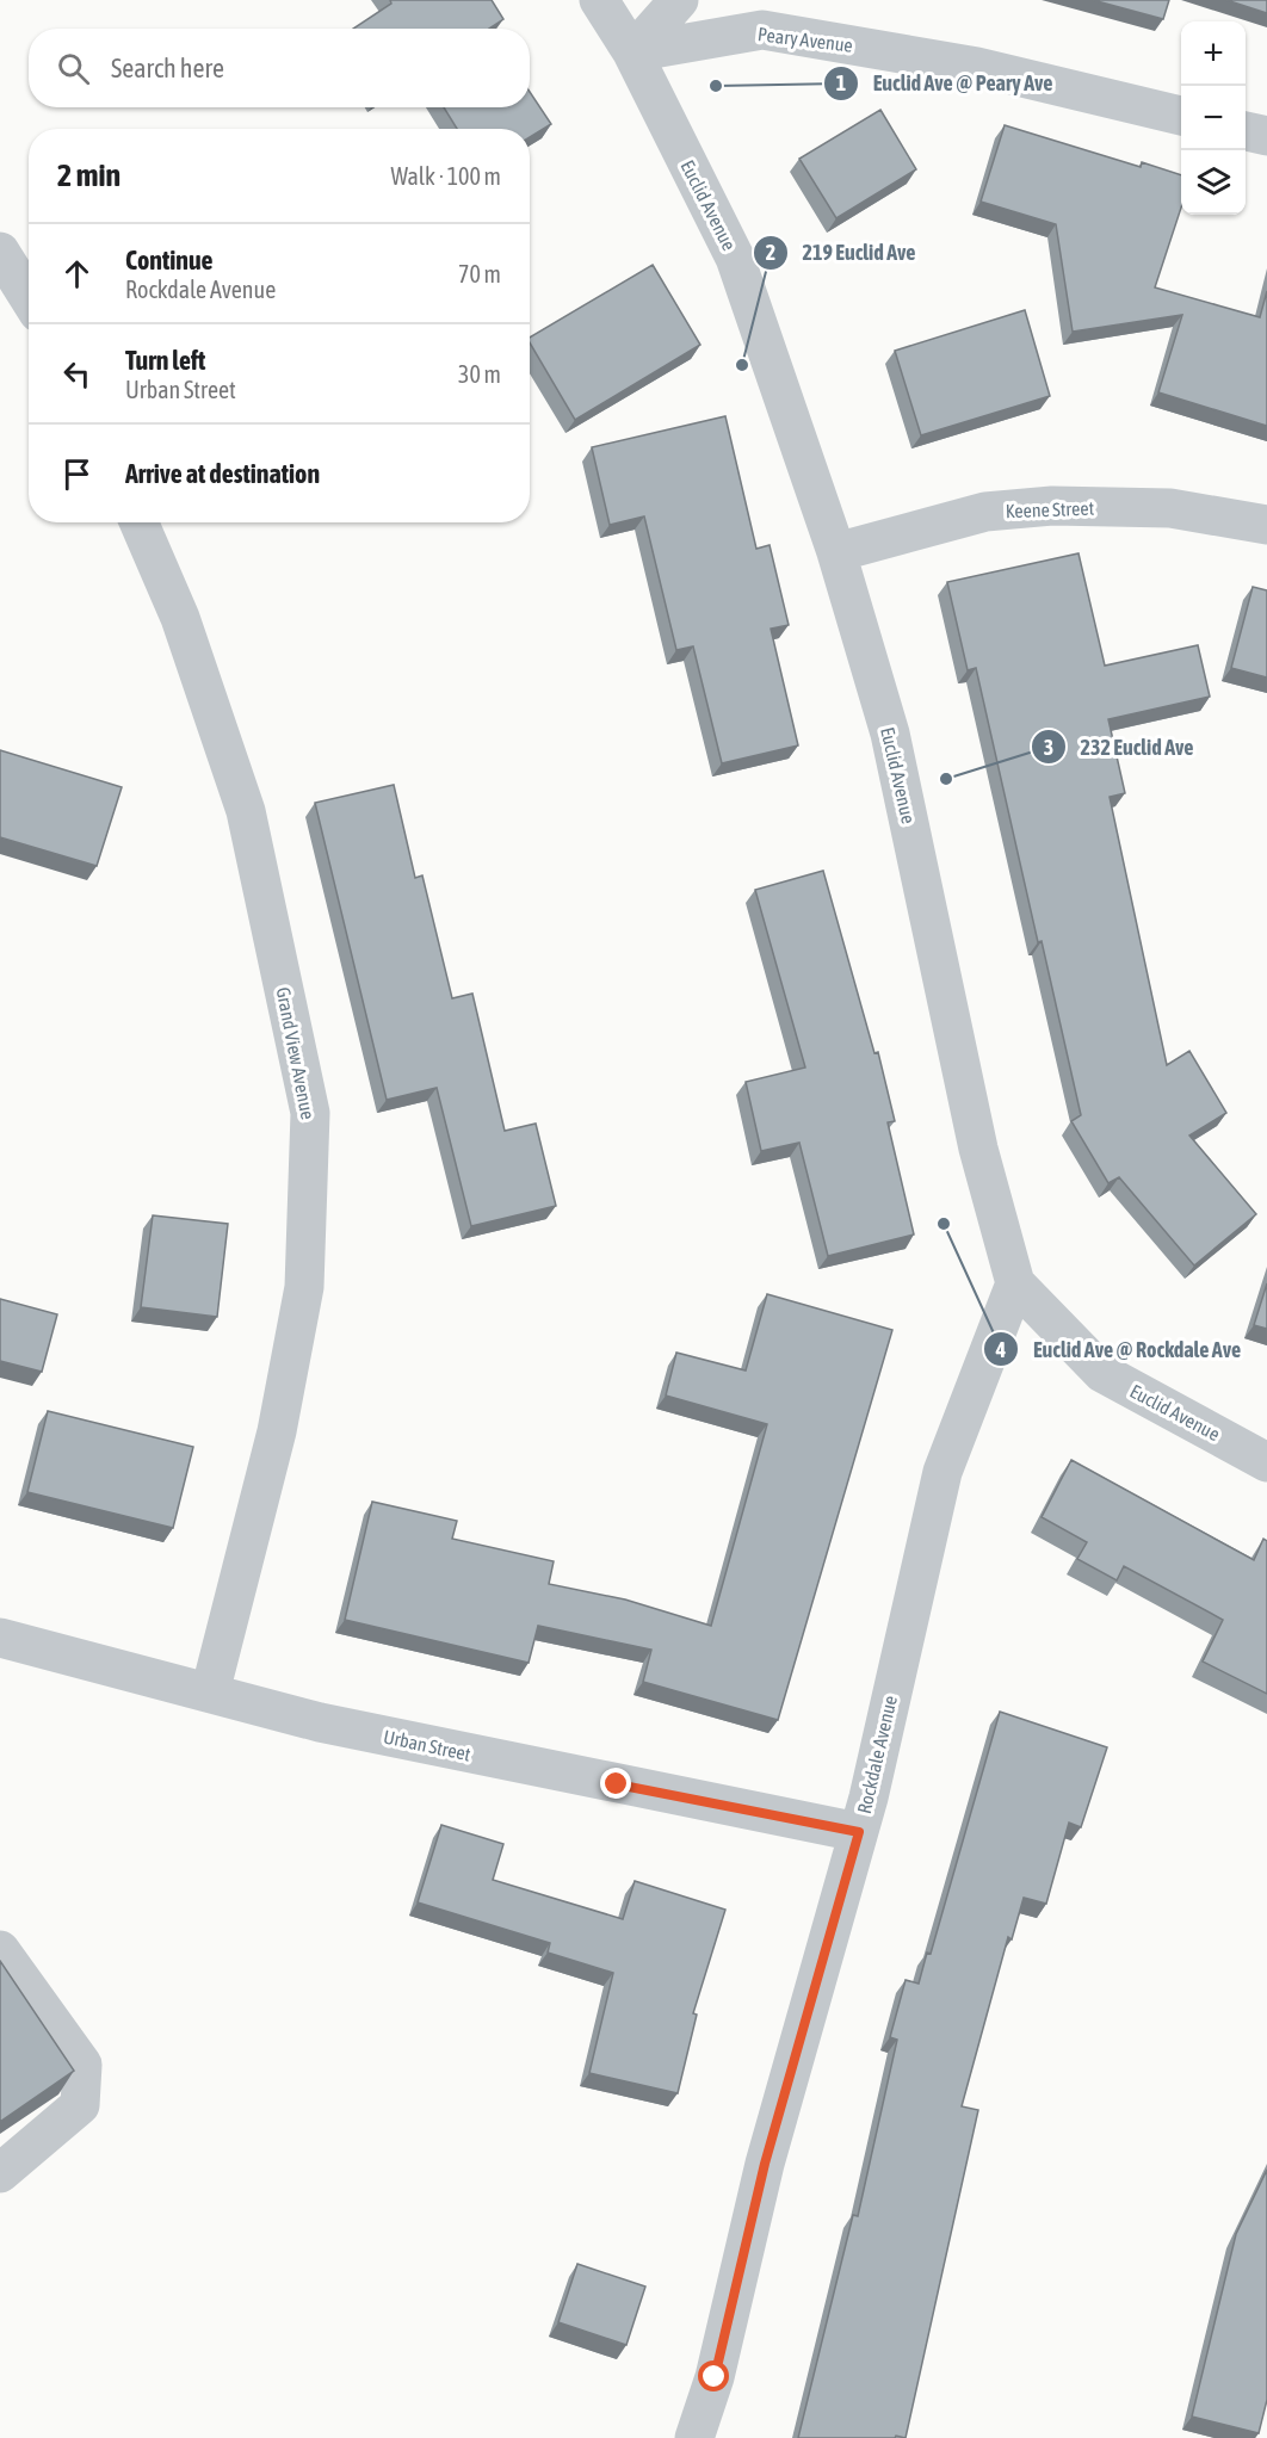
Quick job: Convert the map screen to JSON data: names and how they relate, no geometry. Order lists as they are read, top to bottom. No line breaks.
{"streets":{"street":["Peary Avenue","Euclid Avenue","Keene Street","Grand View Avenue","Urban Street","Rockdale Avenue"]},"crossings":[["Peary Avenue","Euclid Avenue"],["Euclid Avenue","Keene Street"],["Euclid Avenue","Rockdale Avenue"],["Grand View Avenue","Urban Street"],["Urban Street","Rockdale Avenue"]],"places":["Euclid Ave @ Peary Ave","219 Euclid Ave","232 Euclid Ave","Euclid Ave @ Rockdale Ave"],"page":{"map_buttons":["+","−"],"search":"Search here","heading":["2 min","Walk · 100 m"],"list":[["Continue","Rockdale Avenue","70 m"],["Turn left","Urban Street","30 m"],"Arrive at destination"]}}
